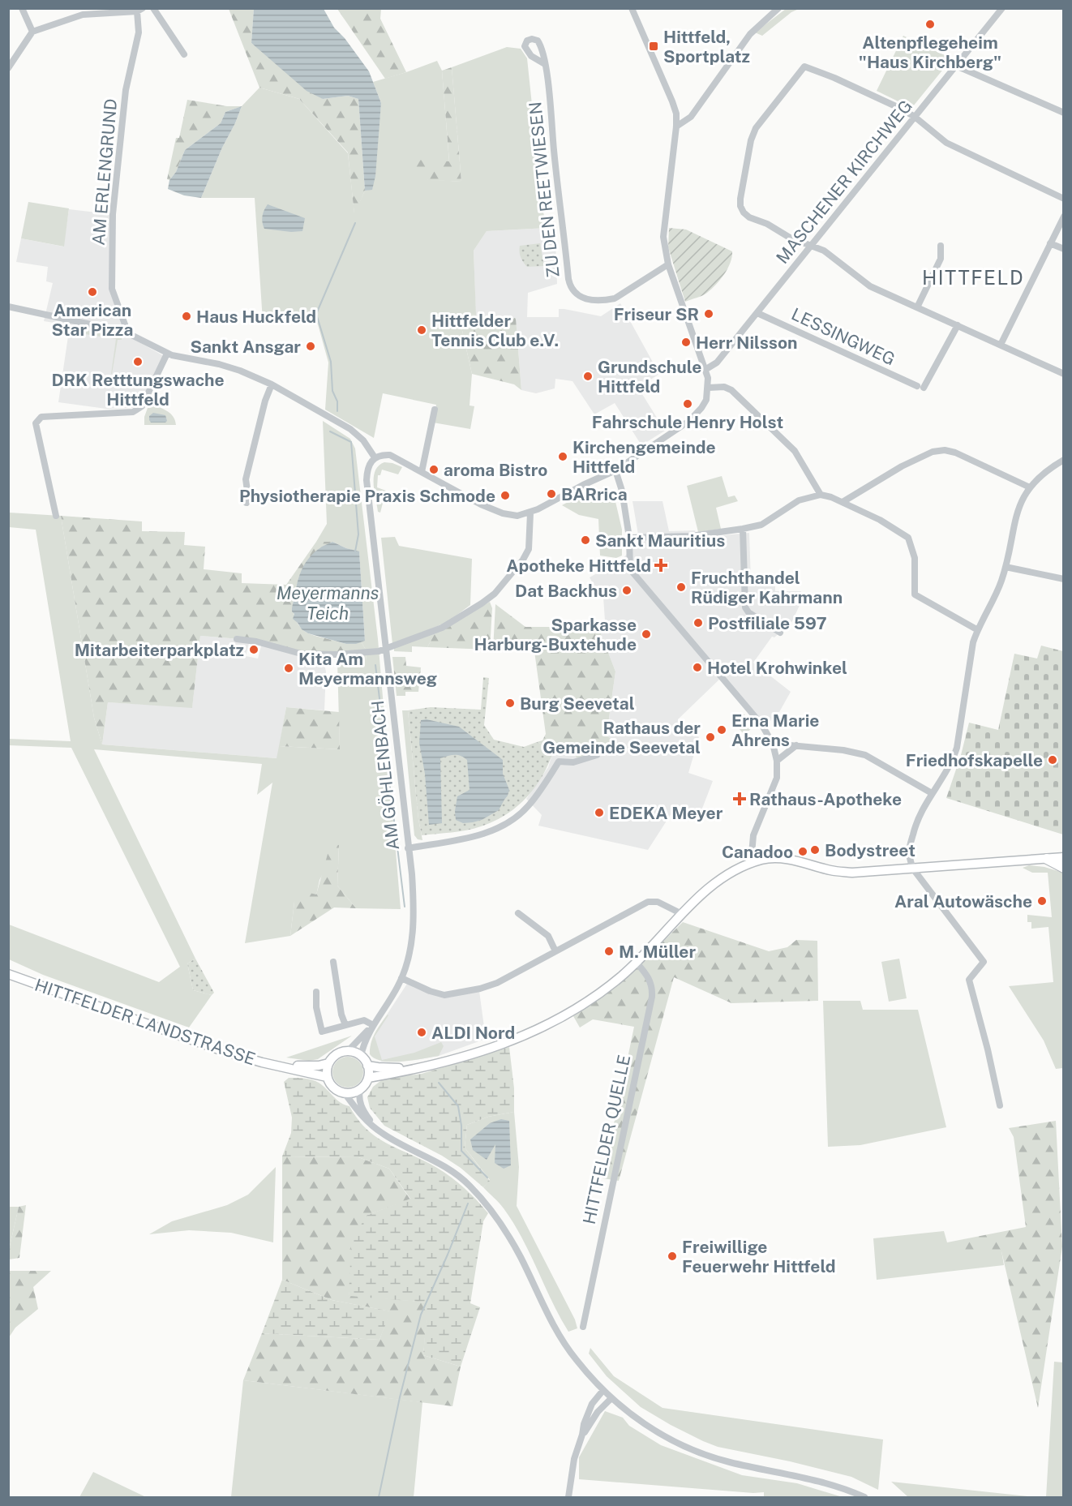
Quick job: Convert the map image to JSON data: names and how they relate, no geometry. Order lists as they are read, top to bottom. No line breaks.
{"streets":{"main road":["HITTFELDER LANDSTRASSE"],"street":["AM ERLENGRUND","MASCHENER KIRCHWEG","ZU DEN REETWIESEN","LESSINGWEG","AM GÖHLENBACH","HITTFELDER QUELLE"]},"crossings":[["MASCHENER KIRCHWEG","LESSINGWEG"],["AM GÖHLENBACH","HITTFELDER LANDSTRASSE"]],"districts":["HITTFELD"],"water":["Meyermanns Teich"],"places":{"other":["Altenpflegeheim \"Haus Kirchberg\"","American Star Pizza","Friseur SR","Haus Huckfeld","Hittfelder Tennis Club e.V.","Herr Nilsson","Sankt Ansgar","DRK Retttungswache Hittfeld","Grundschule Hittfeld","Fahrschule Henry Holst","Kirchengemeinde Hittfeld","aroma Bistro","BARrica","Physiotherapie Praxis Schmode","Sankt Mauritius","Fruchthandel Rüdiger Kahrmann","Dat Backhus","Postfiliale 597","Sparkasse Harburg-Buxtehude","Mitarbeiterparkplatz","Hotel Krohwinkel","Kita Am Meyermannsweg","Burg Seevetal","Erna Marie Ahrens","Rathaus der Gemeinde Seevetal","Friedhofskapelle","EDEKA Meyer","Bodystreet","Canadoo","Aral Autowäsche","M. Müller","ALDI Nord","Freiwillige Feuerwehr Hittfeld"],"transit":["Hittfeld, Sportplatz"],"health":["Apotheke Hittfeld","Rathaus-Apotheke"]}}
